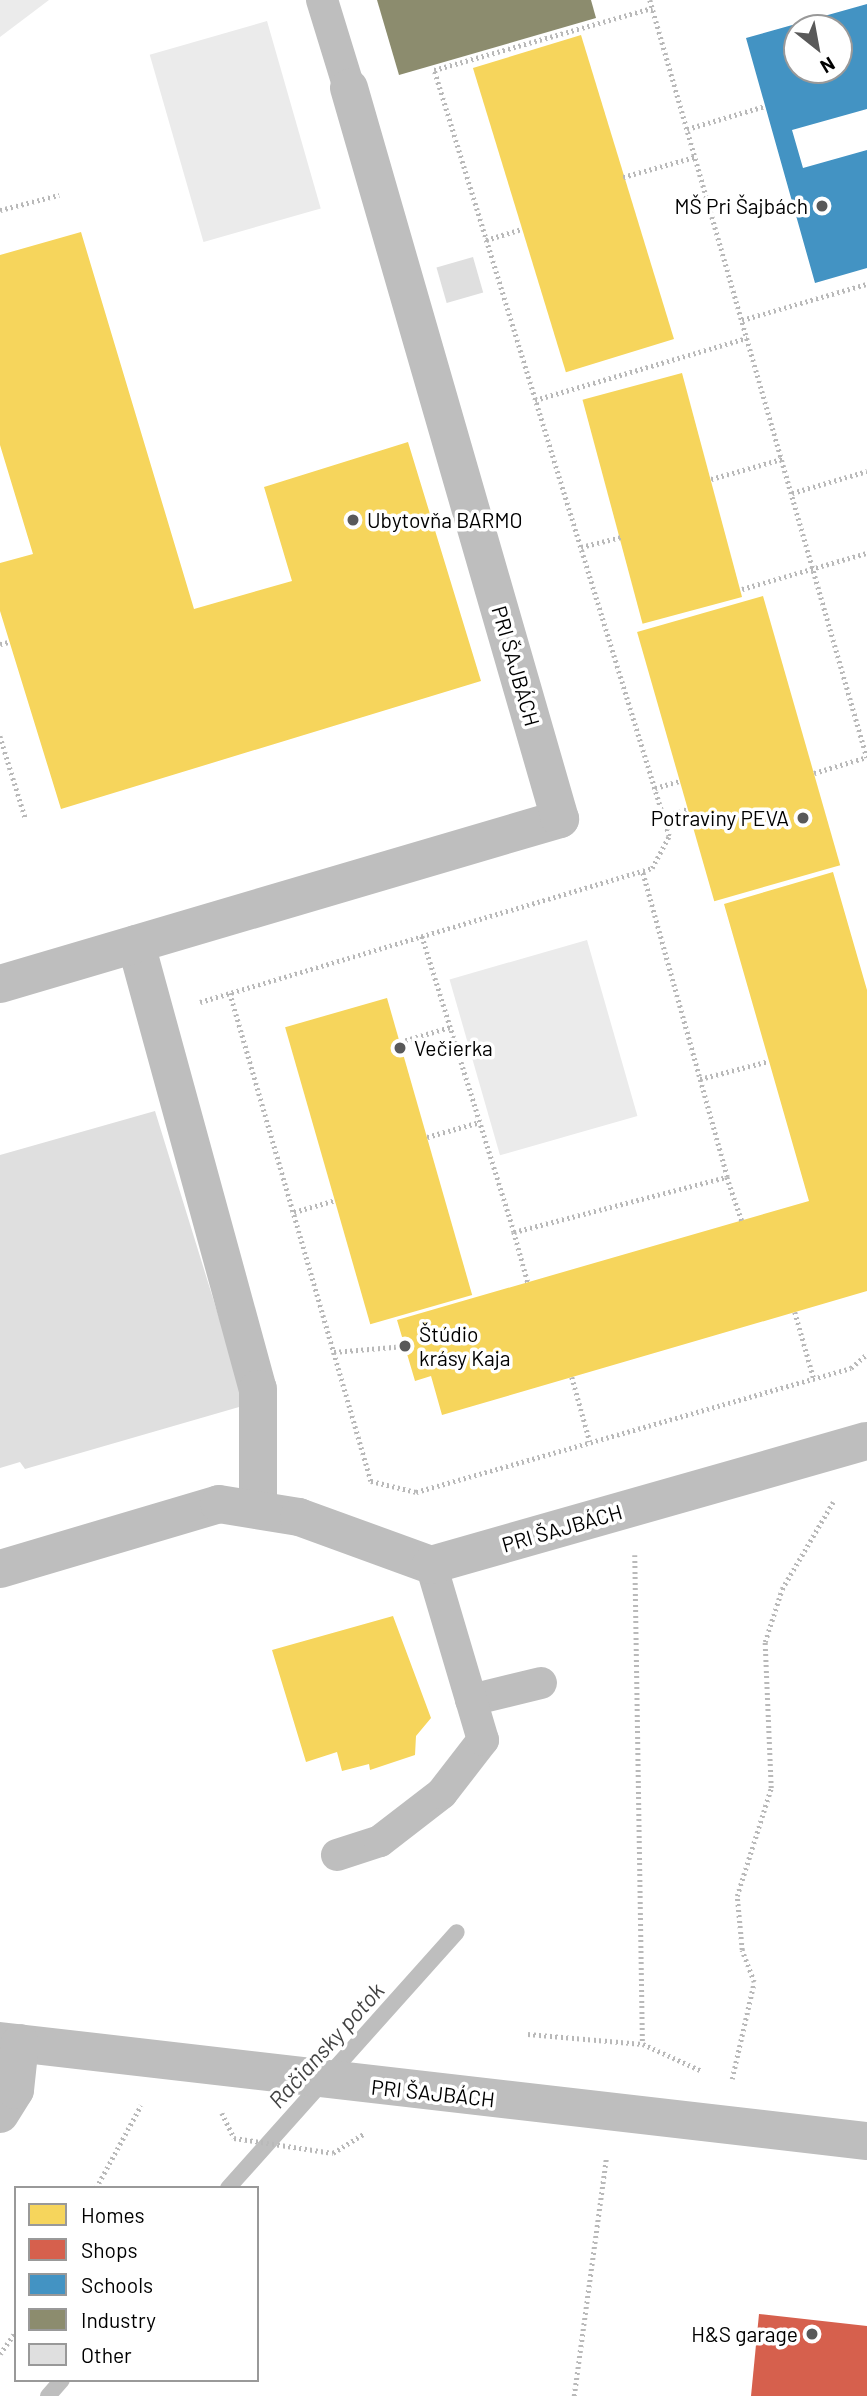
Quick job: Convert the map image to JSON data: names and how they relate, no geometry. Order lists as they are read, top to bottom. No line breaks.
{"streets":{"street":["PRI ŠAJBÁCH"]},"water":["Račiansky potok"],"places":["MŠ Pri Šajbách","Ubytovňa BARMO","Potraviny PEVA","Večierka","Štúdio krásy Kaja","H&S garage"],"legend":["Homes","Shops","Schools","Industry","Other"],"north":"bottom right"}
